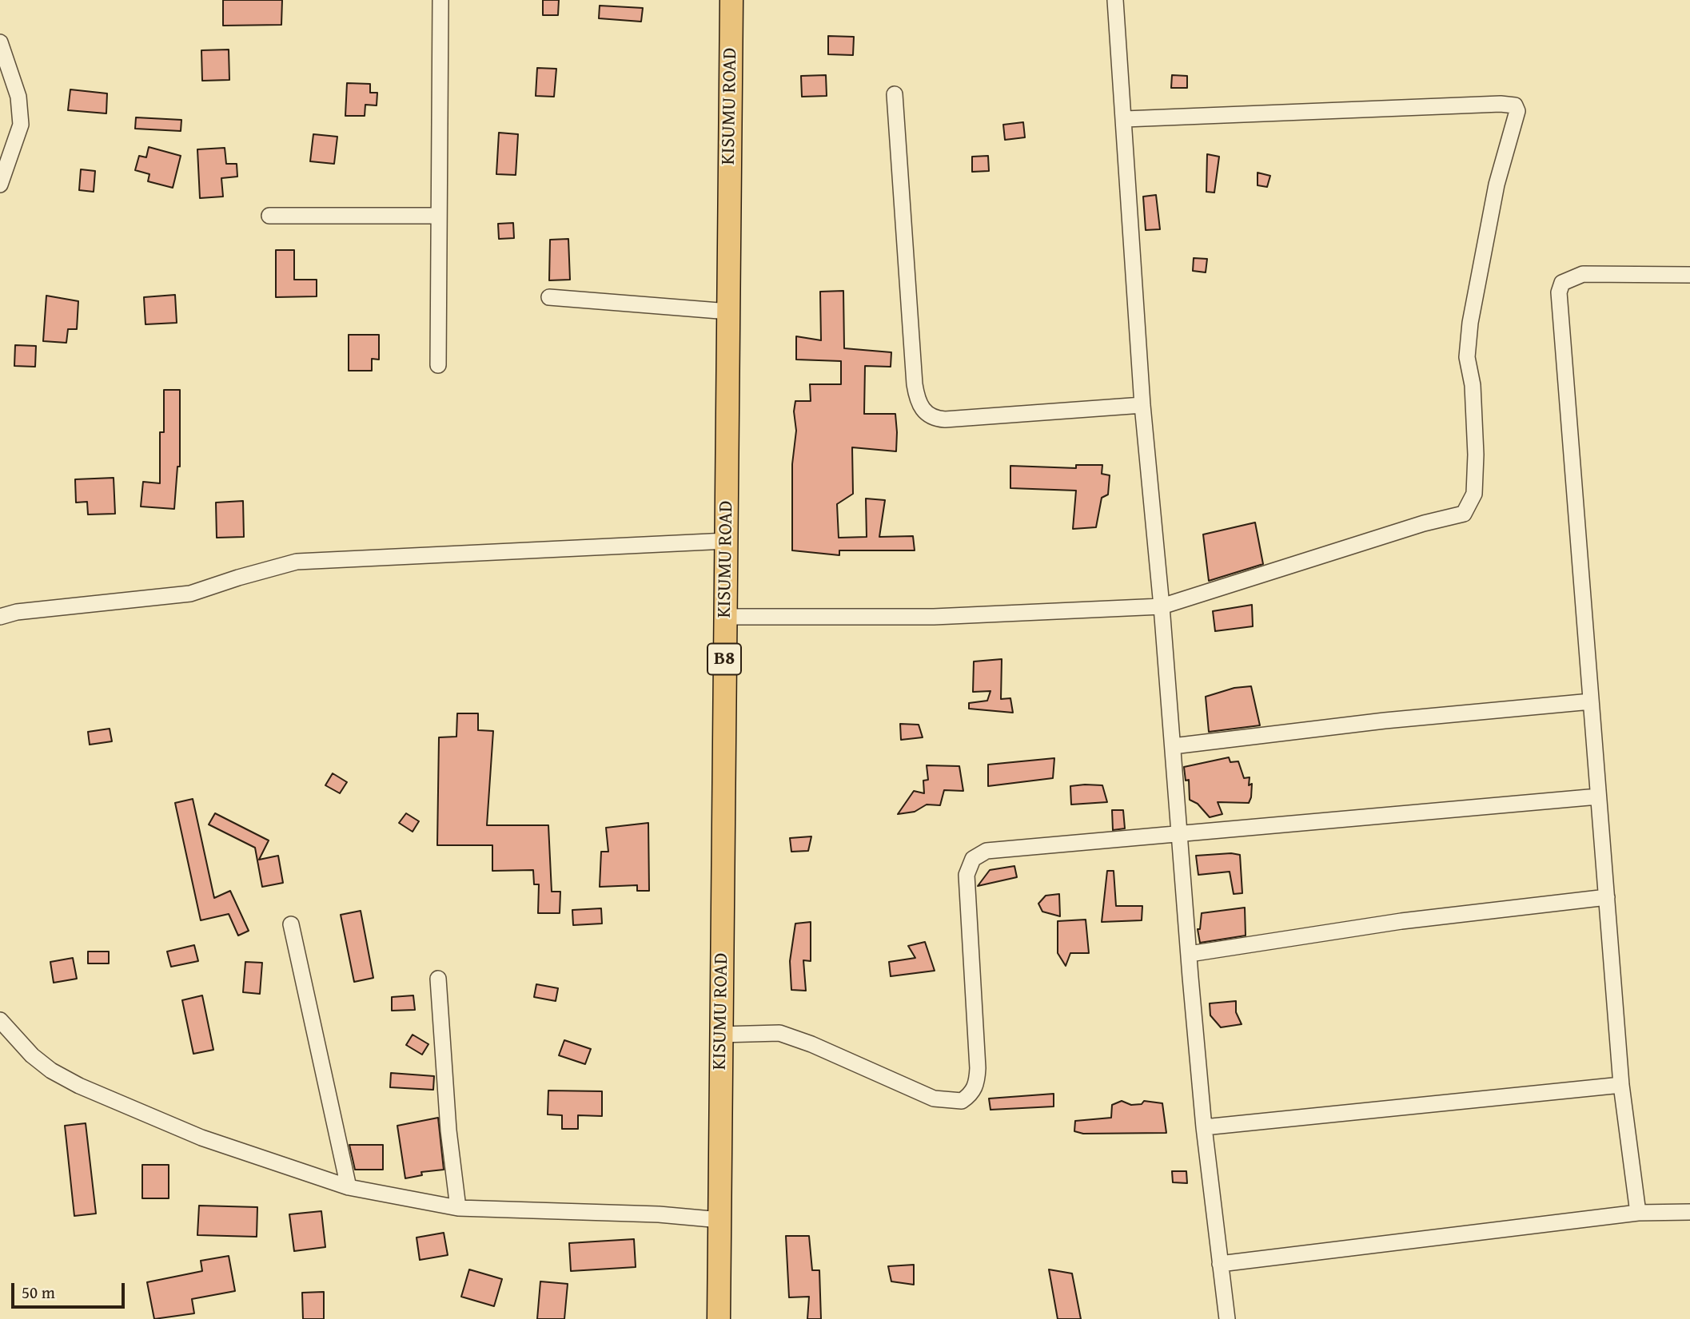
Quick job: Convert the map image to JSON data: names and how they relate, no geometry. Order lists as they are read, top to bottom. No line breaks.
{"streets":{"highway":["KISUMU ROAD","B8"]},"scale_bar":"50 m"}
